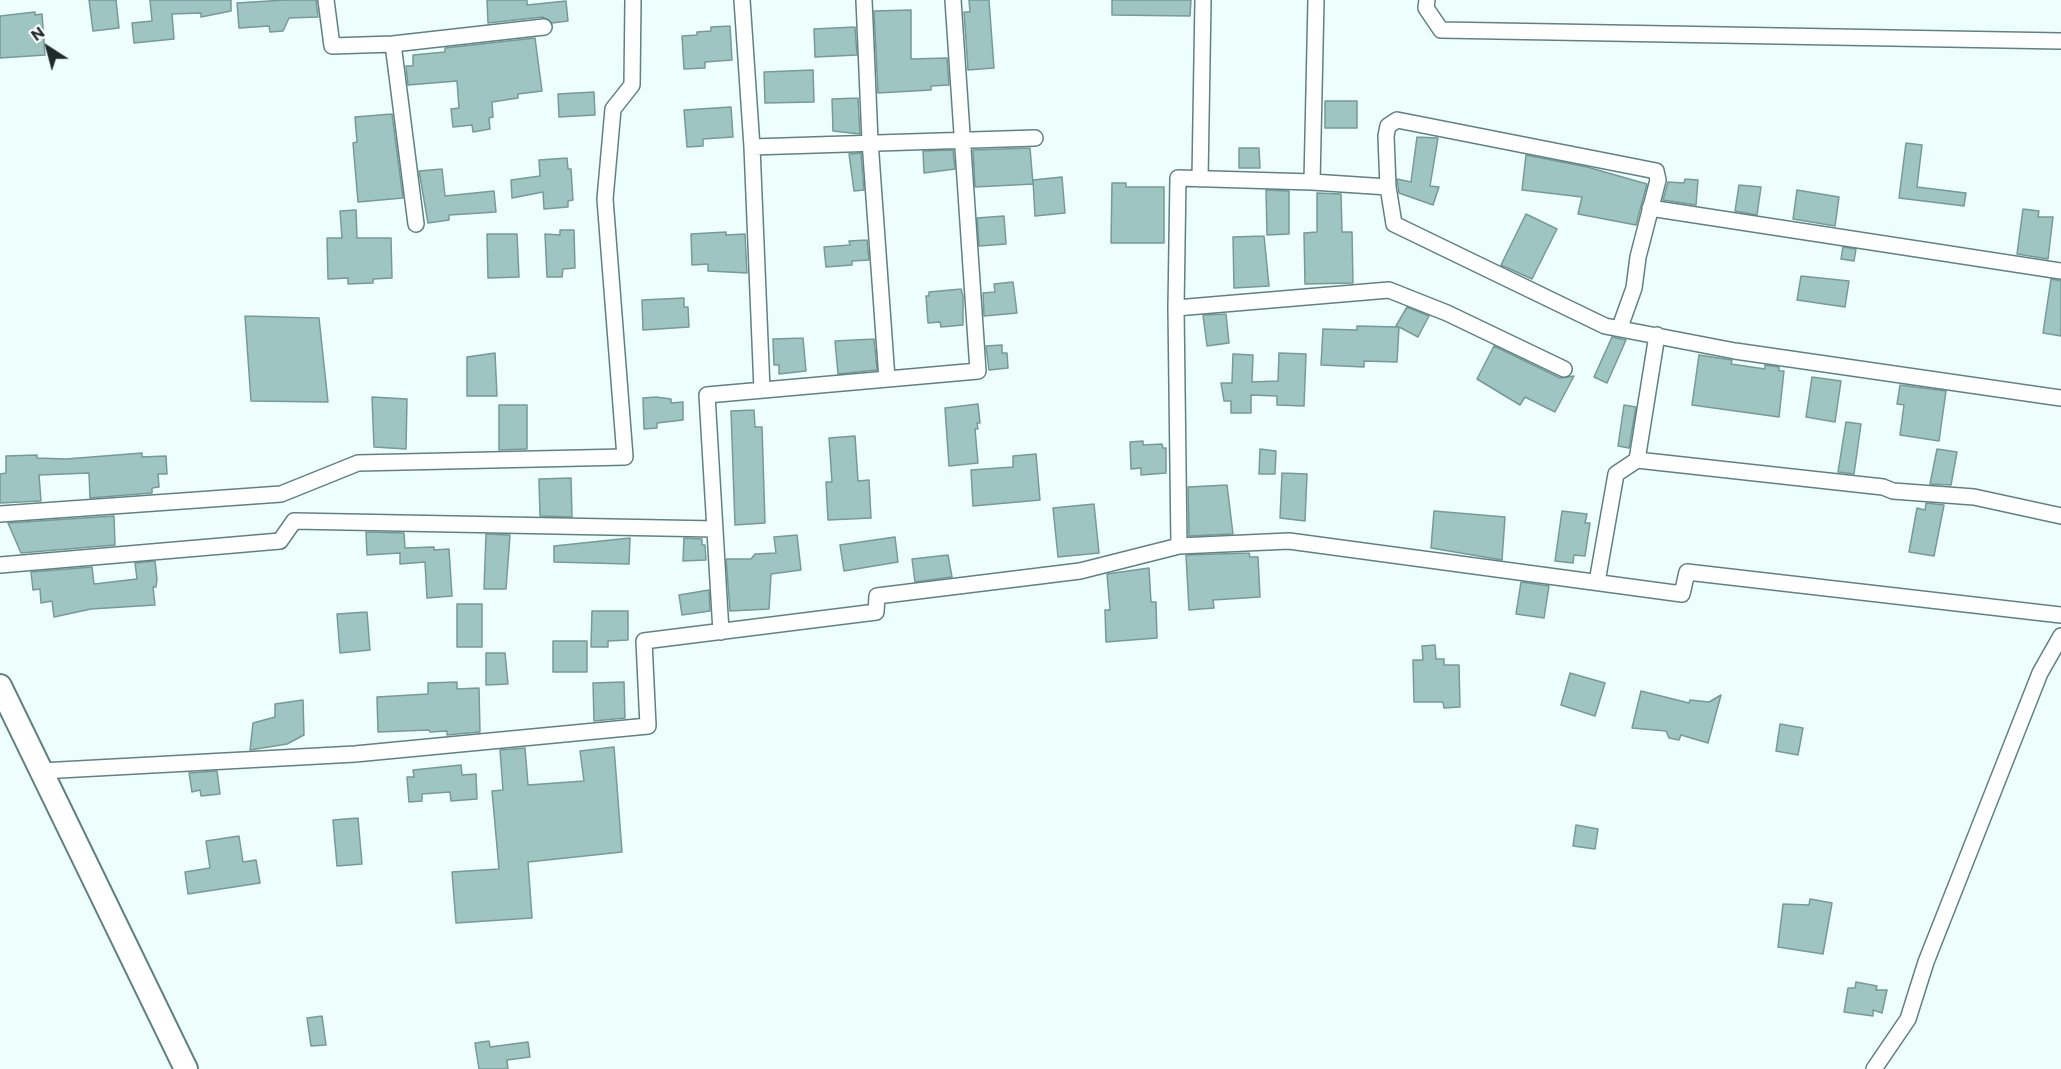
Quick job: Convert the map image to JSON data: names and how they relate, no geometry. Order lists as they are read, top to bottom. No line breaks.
{"north":"top left"}
